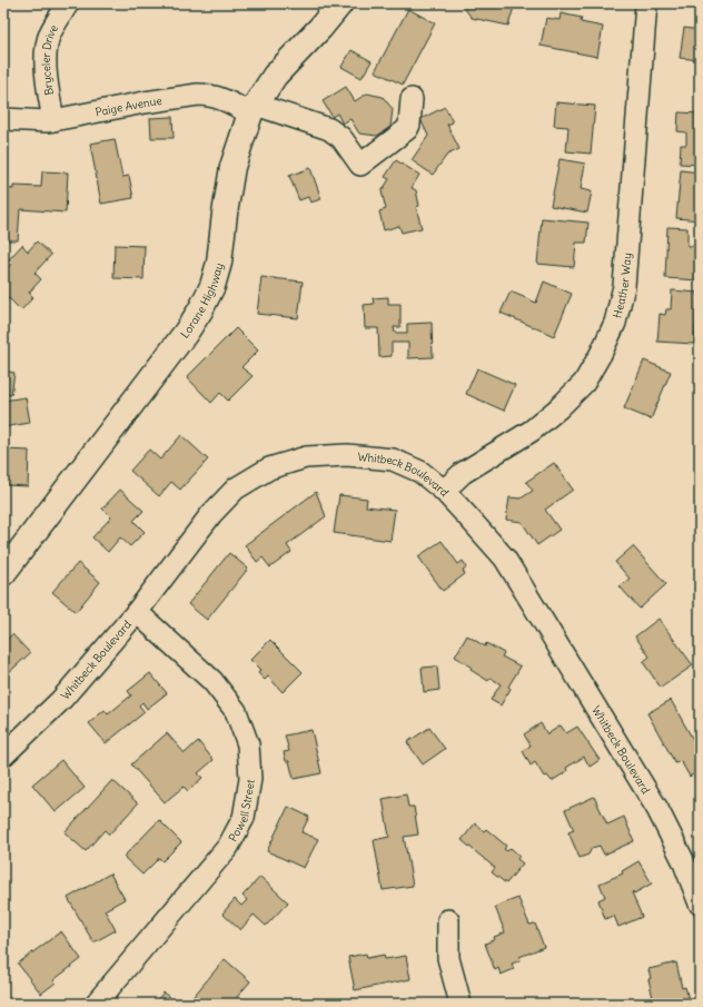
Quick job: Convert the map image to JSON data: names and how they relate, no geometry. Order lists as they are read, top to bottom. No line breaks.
{"streets":{"street":["Bryceler Drive","Paige Avenue","Heather Way","Lorane Highway","Whitbeck Boulevard","Powell Street"]},"crossings":[["Bryceler Drive","Paige Avenue"],["Paige Avenue","Lorane Highway"],["Heather Way","Whitbeck Boulevard"],["Whitbeck Boulevard","Powell Street"]]}
